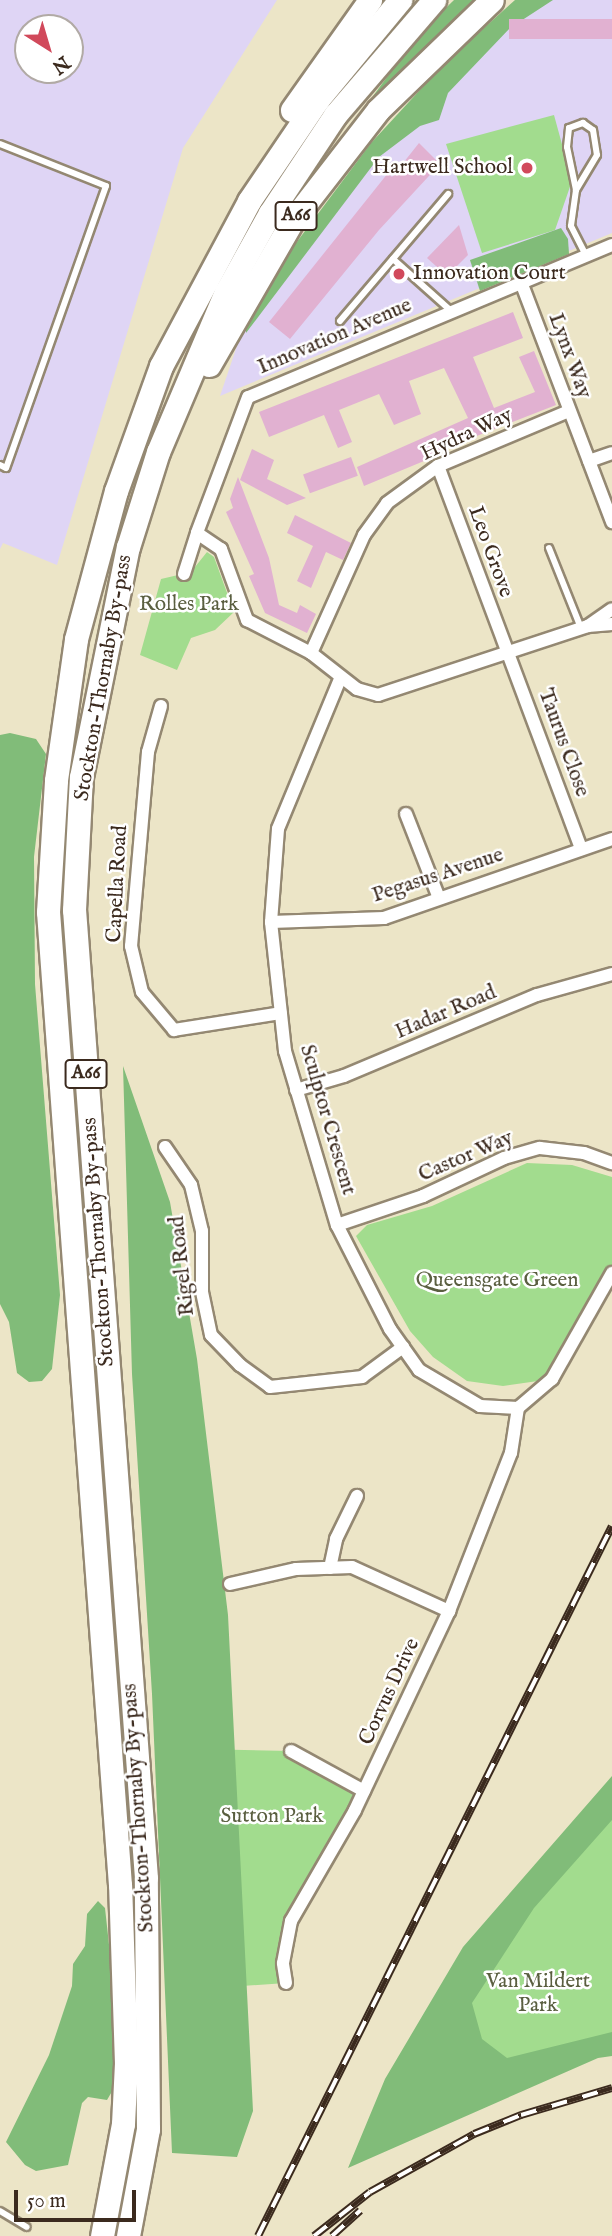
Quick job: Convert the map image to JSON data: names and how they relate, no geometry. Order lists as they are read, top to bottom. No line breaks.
{"streets":{"highway":["A66","Stockton-Thornaby By-pass"],"street":["Innovation Avenue","Lynx Way","Hydra Way","Leo Grove","Taurus Close","Pegasus Avenue","Capella Road","Hadar Road","Sculptor Crescent","Castor Way","Rigel Road","Corvus Drive"]},"crossings":[["A66","Stockton-Thornaby By-pass"],["Innovation Avenue","Lynx Way"],["Lynx Way","Hydra Way"],["Hydra Way","Leo Grove"],["Leo Grove","Taurus Close"],["Taurus Close","Pegasus Avenue"],["Pegasus Avenue","Sculptor Crescent"],["Capella Road","Sculptor Crescent"],["Hadar Road","Sculptor Crescent"],["Sculptor Crescent","Castor Way"],["Sculptor Crescent","Rigel Road"],["Sculptor Crescent","Corvus Drive"]],"parks":["Rolles Park","Queensgate Green","Sutton Park","Van Mildert Park"],"places":["Hartwell School","Innovation Court"],"scale_bar":"50 m","north":"bottom right"}
